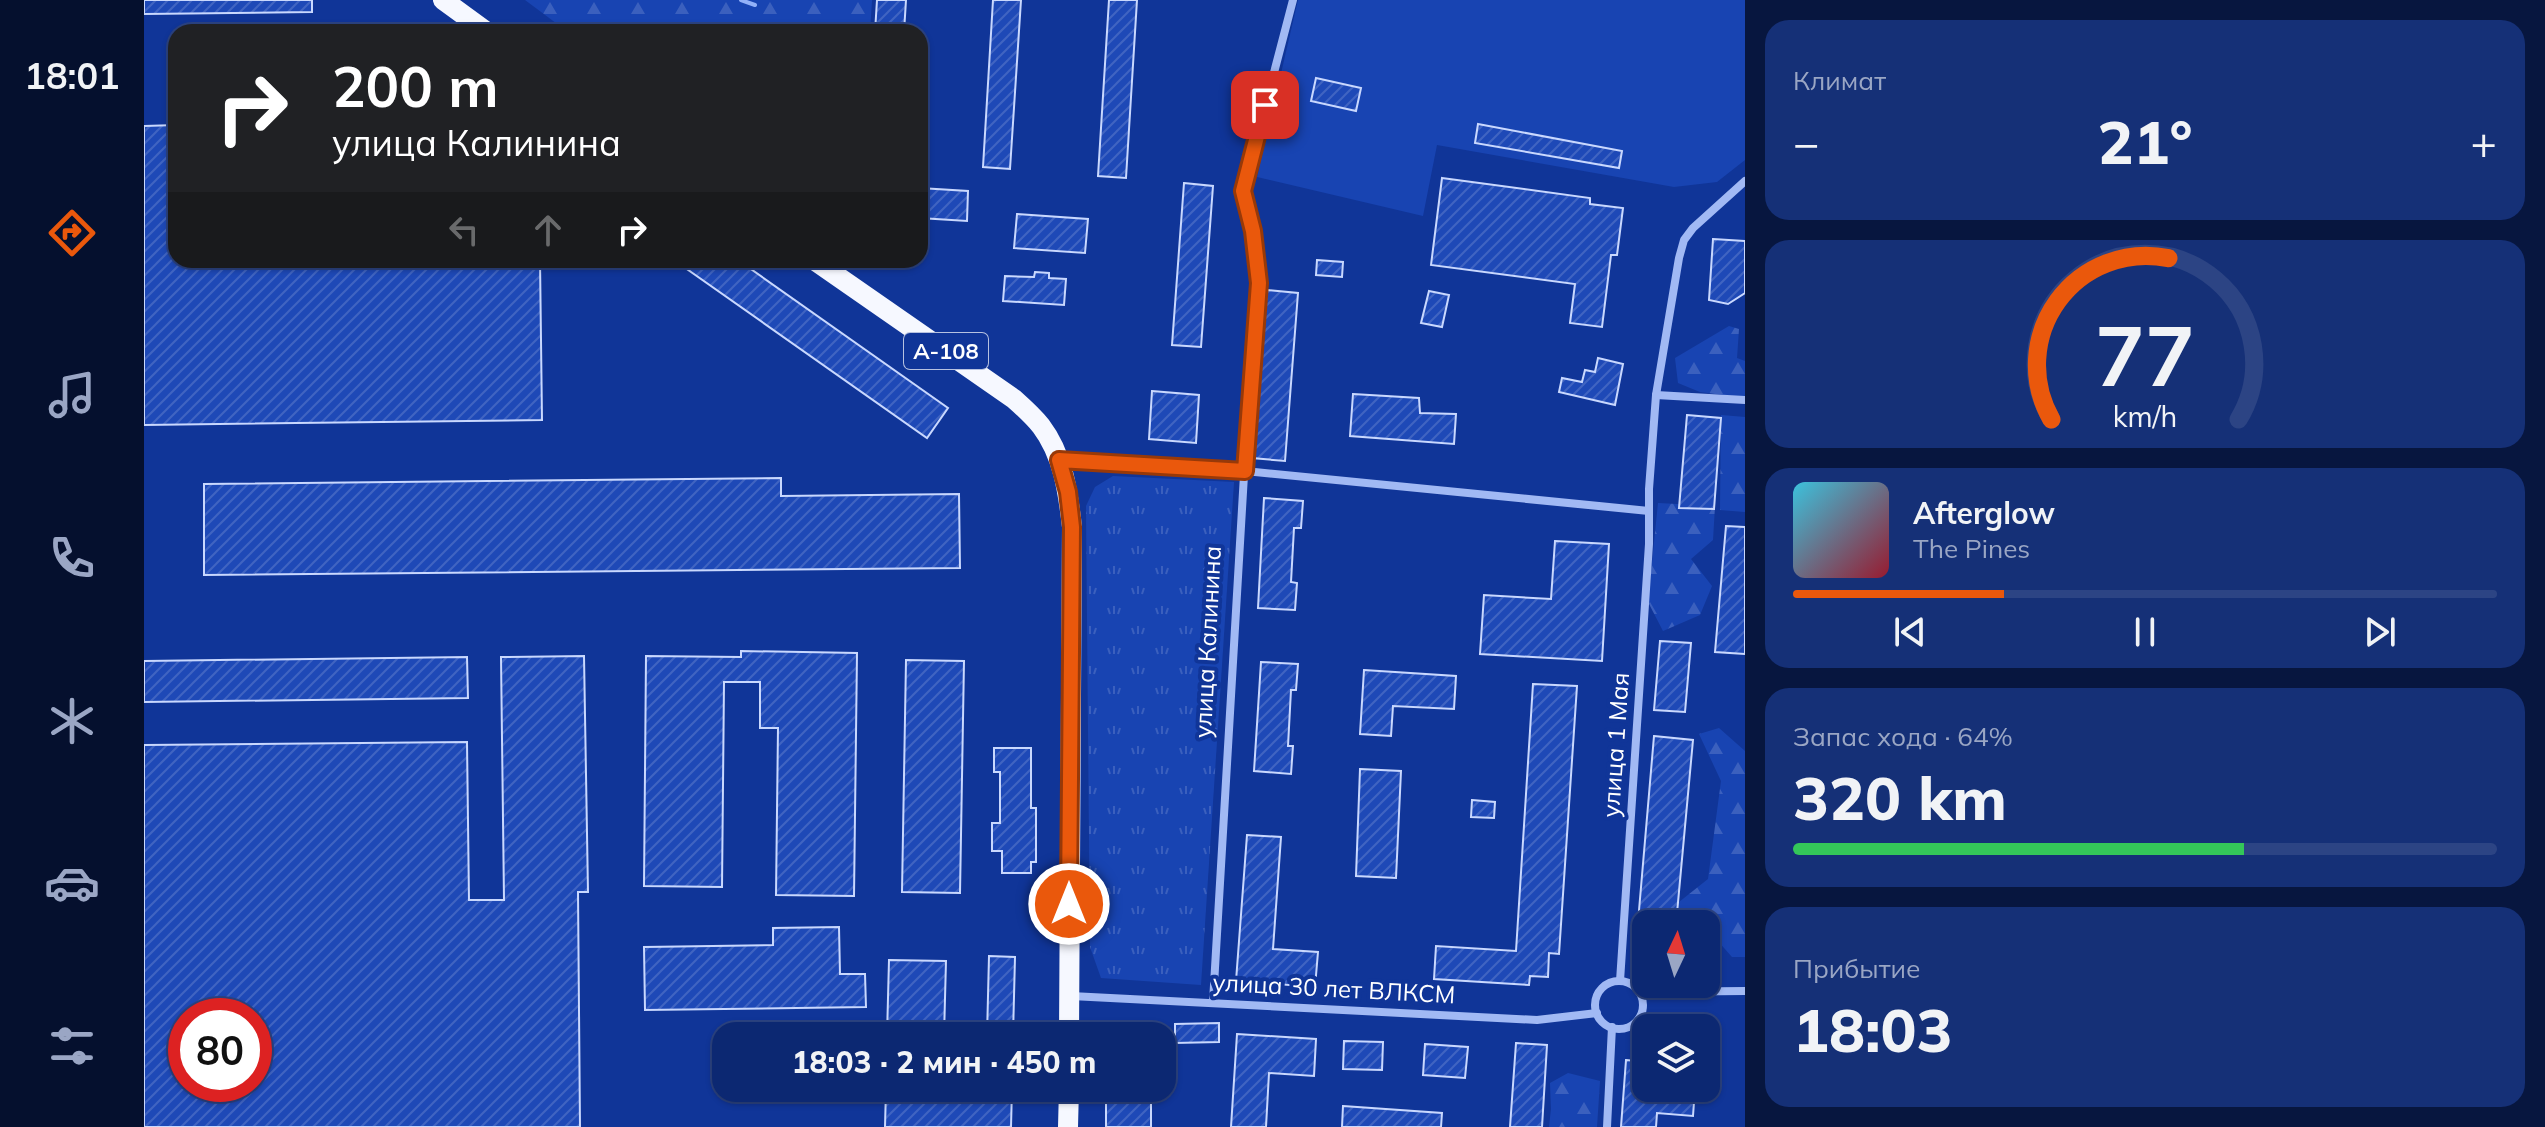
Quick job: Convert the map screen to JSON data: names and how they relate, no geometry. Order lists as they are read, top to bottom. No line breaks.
{"streets":{"highway":["А-108"],"street":["улица Калинина","улица 1 Мая","улица 30 лет ВЛКСМ"]},"crossings":[["А-108","улица 30 лет ВЛКСМ"],["улица Калинина","улица 30 лет ВЛКСМ"]],"north":"top","page":{"tabs":"18:01","tile":["Климат",["Запас хода · 64%","320 km"],["Прибытие","18:03"]],"turn":["200 m","улица Калинина"],"heat":["−","21°","+"],"song":["Afterglow","The Pines"],"limit":"80","trip":"18:03 · 2 мин · 450 m","gauge":["77","km/h"]}}
